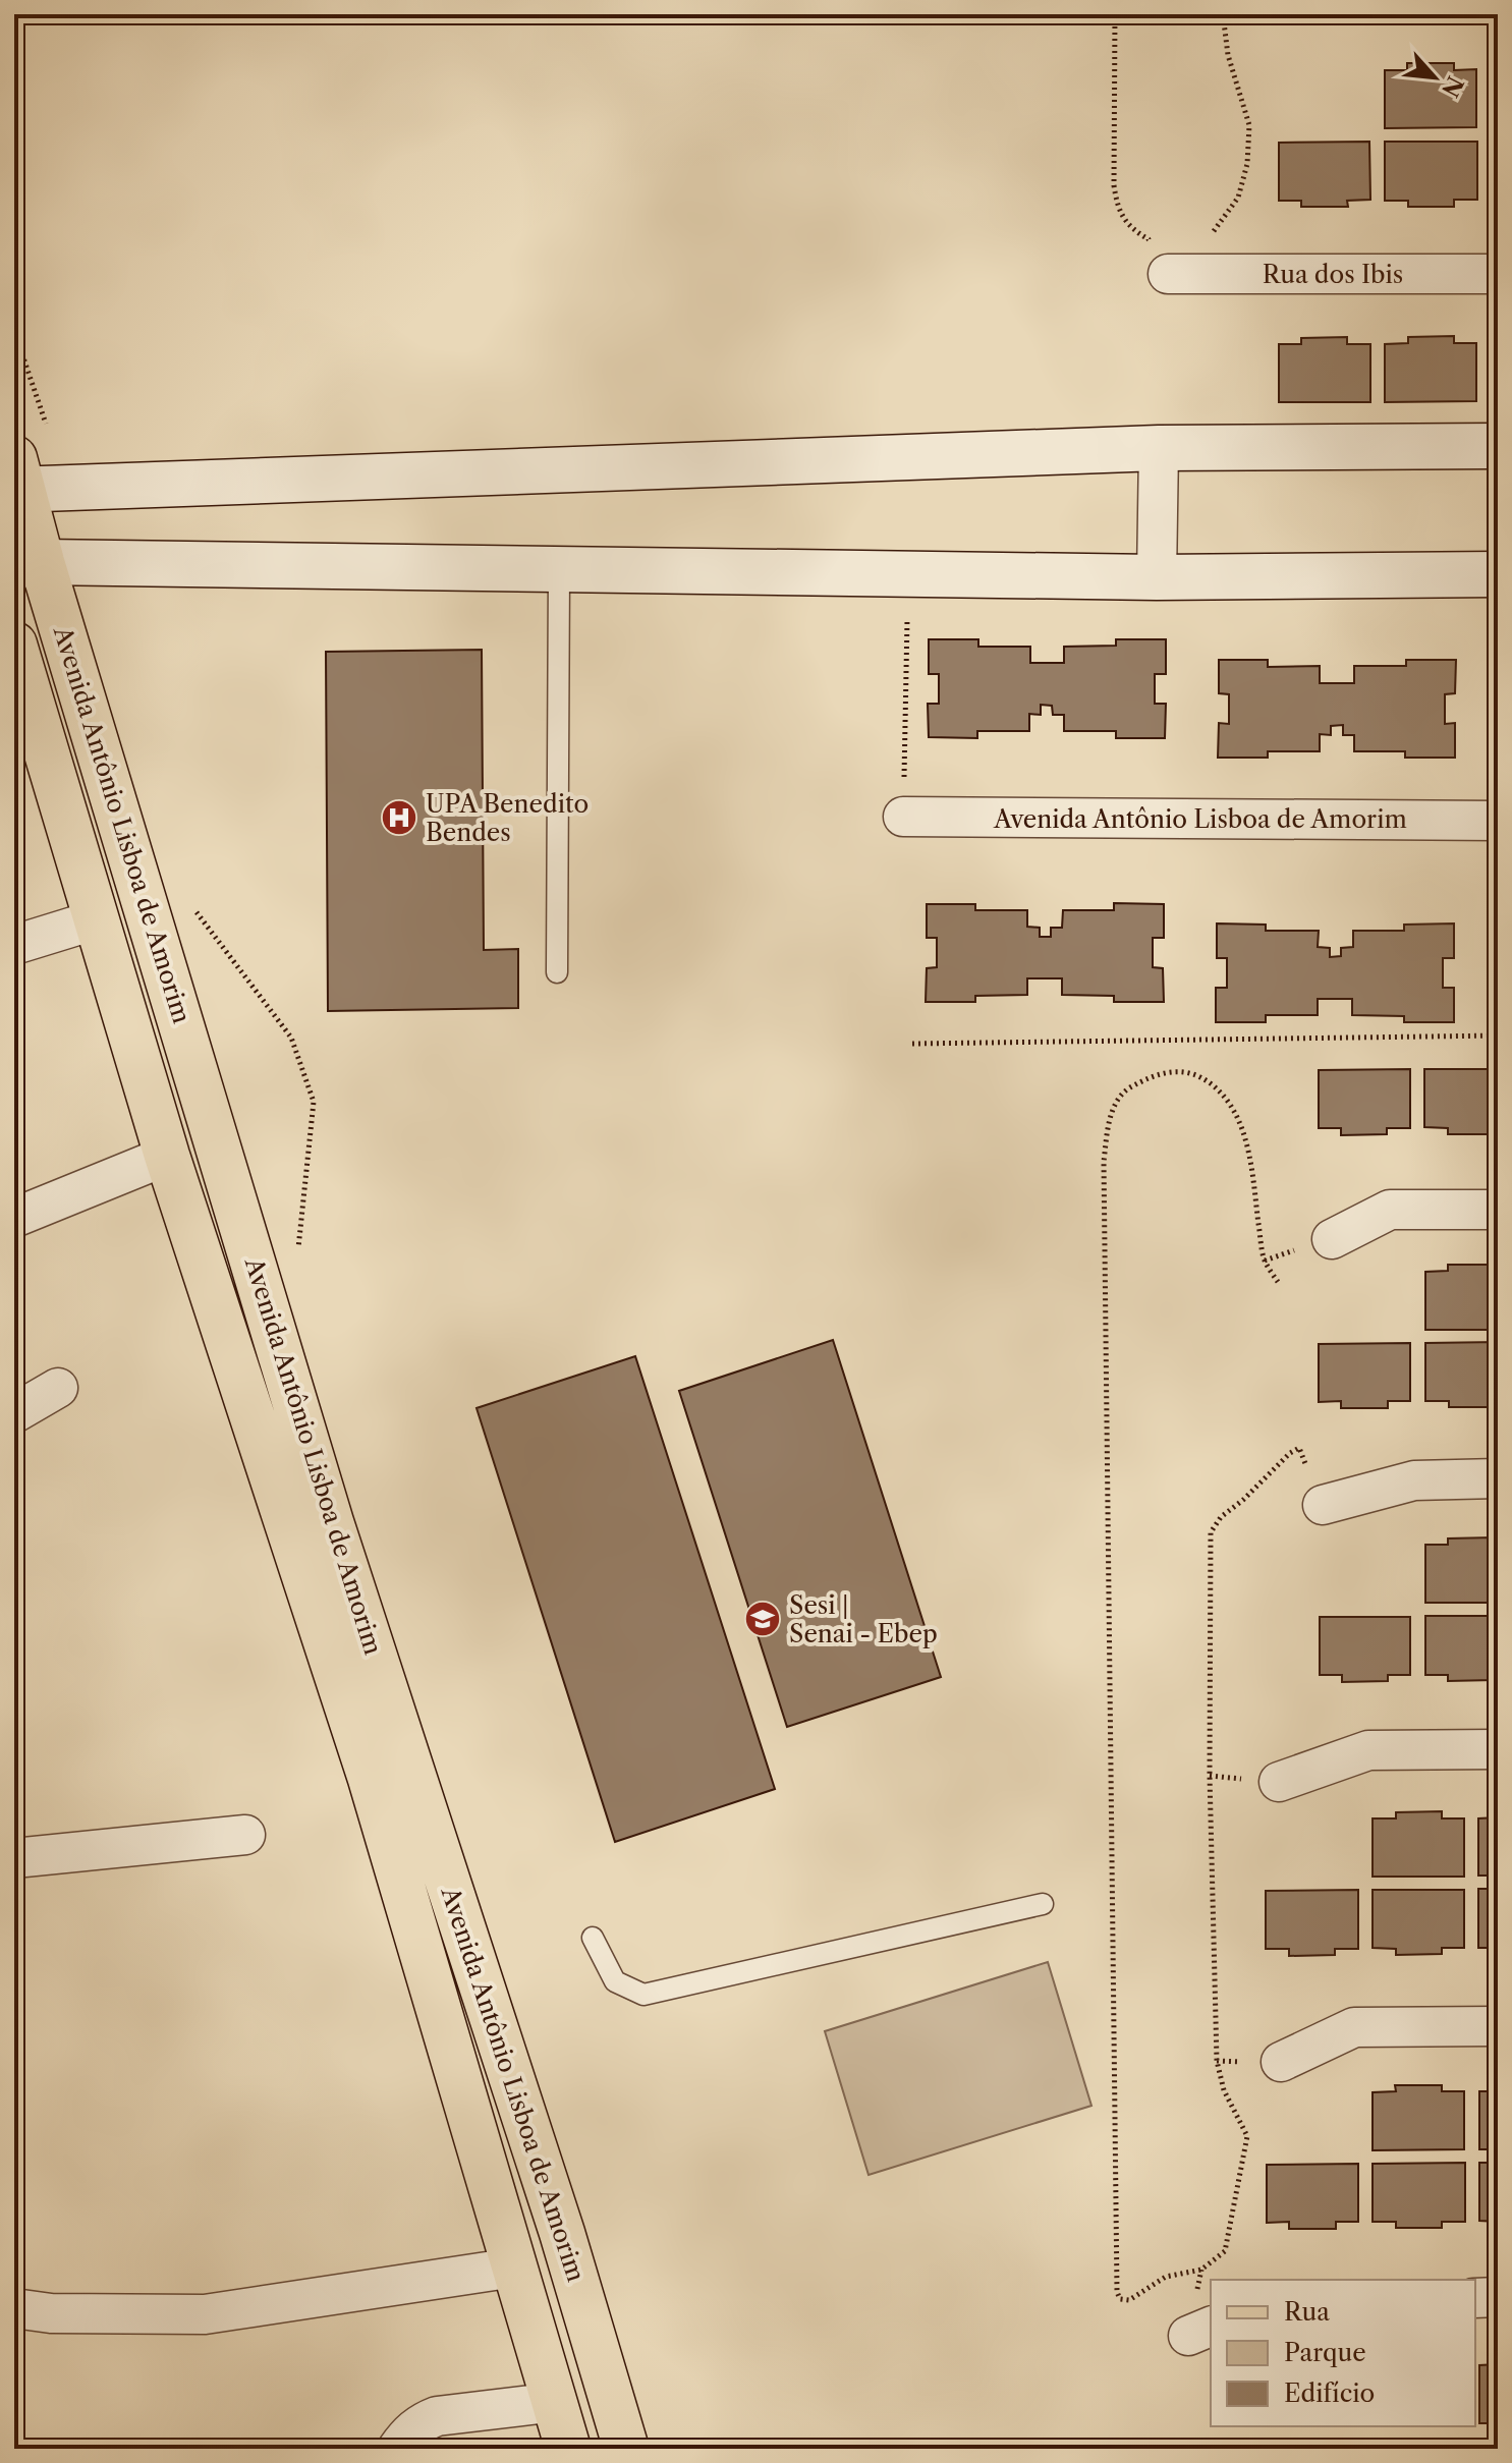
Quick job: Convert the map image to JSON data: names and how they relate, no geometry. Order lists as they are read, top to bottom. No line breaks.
{"streets":{"main road":["Avenida Antônio Lisboa de Amorim"],"street":["Rua dos Ibis"]},"places":{"hospital":["UPA Benedito Bendes"],"school or university":["Sesi | Senai - Ebep"]},"legend":["Rua","Parque","Edifício"],"north":"bottom right"}
